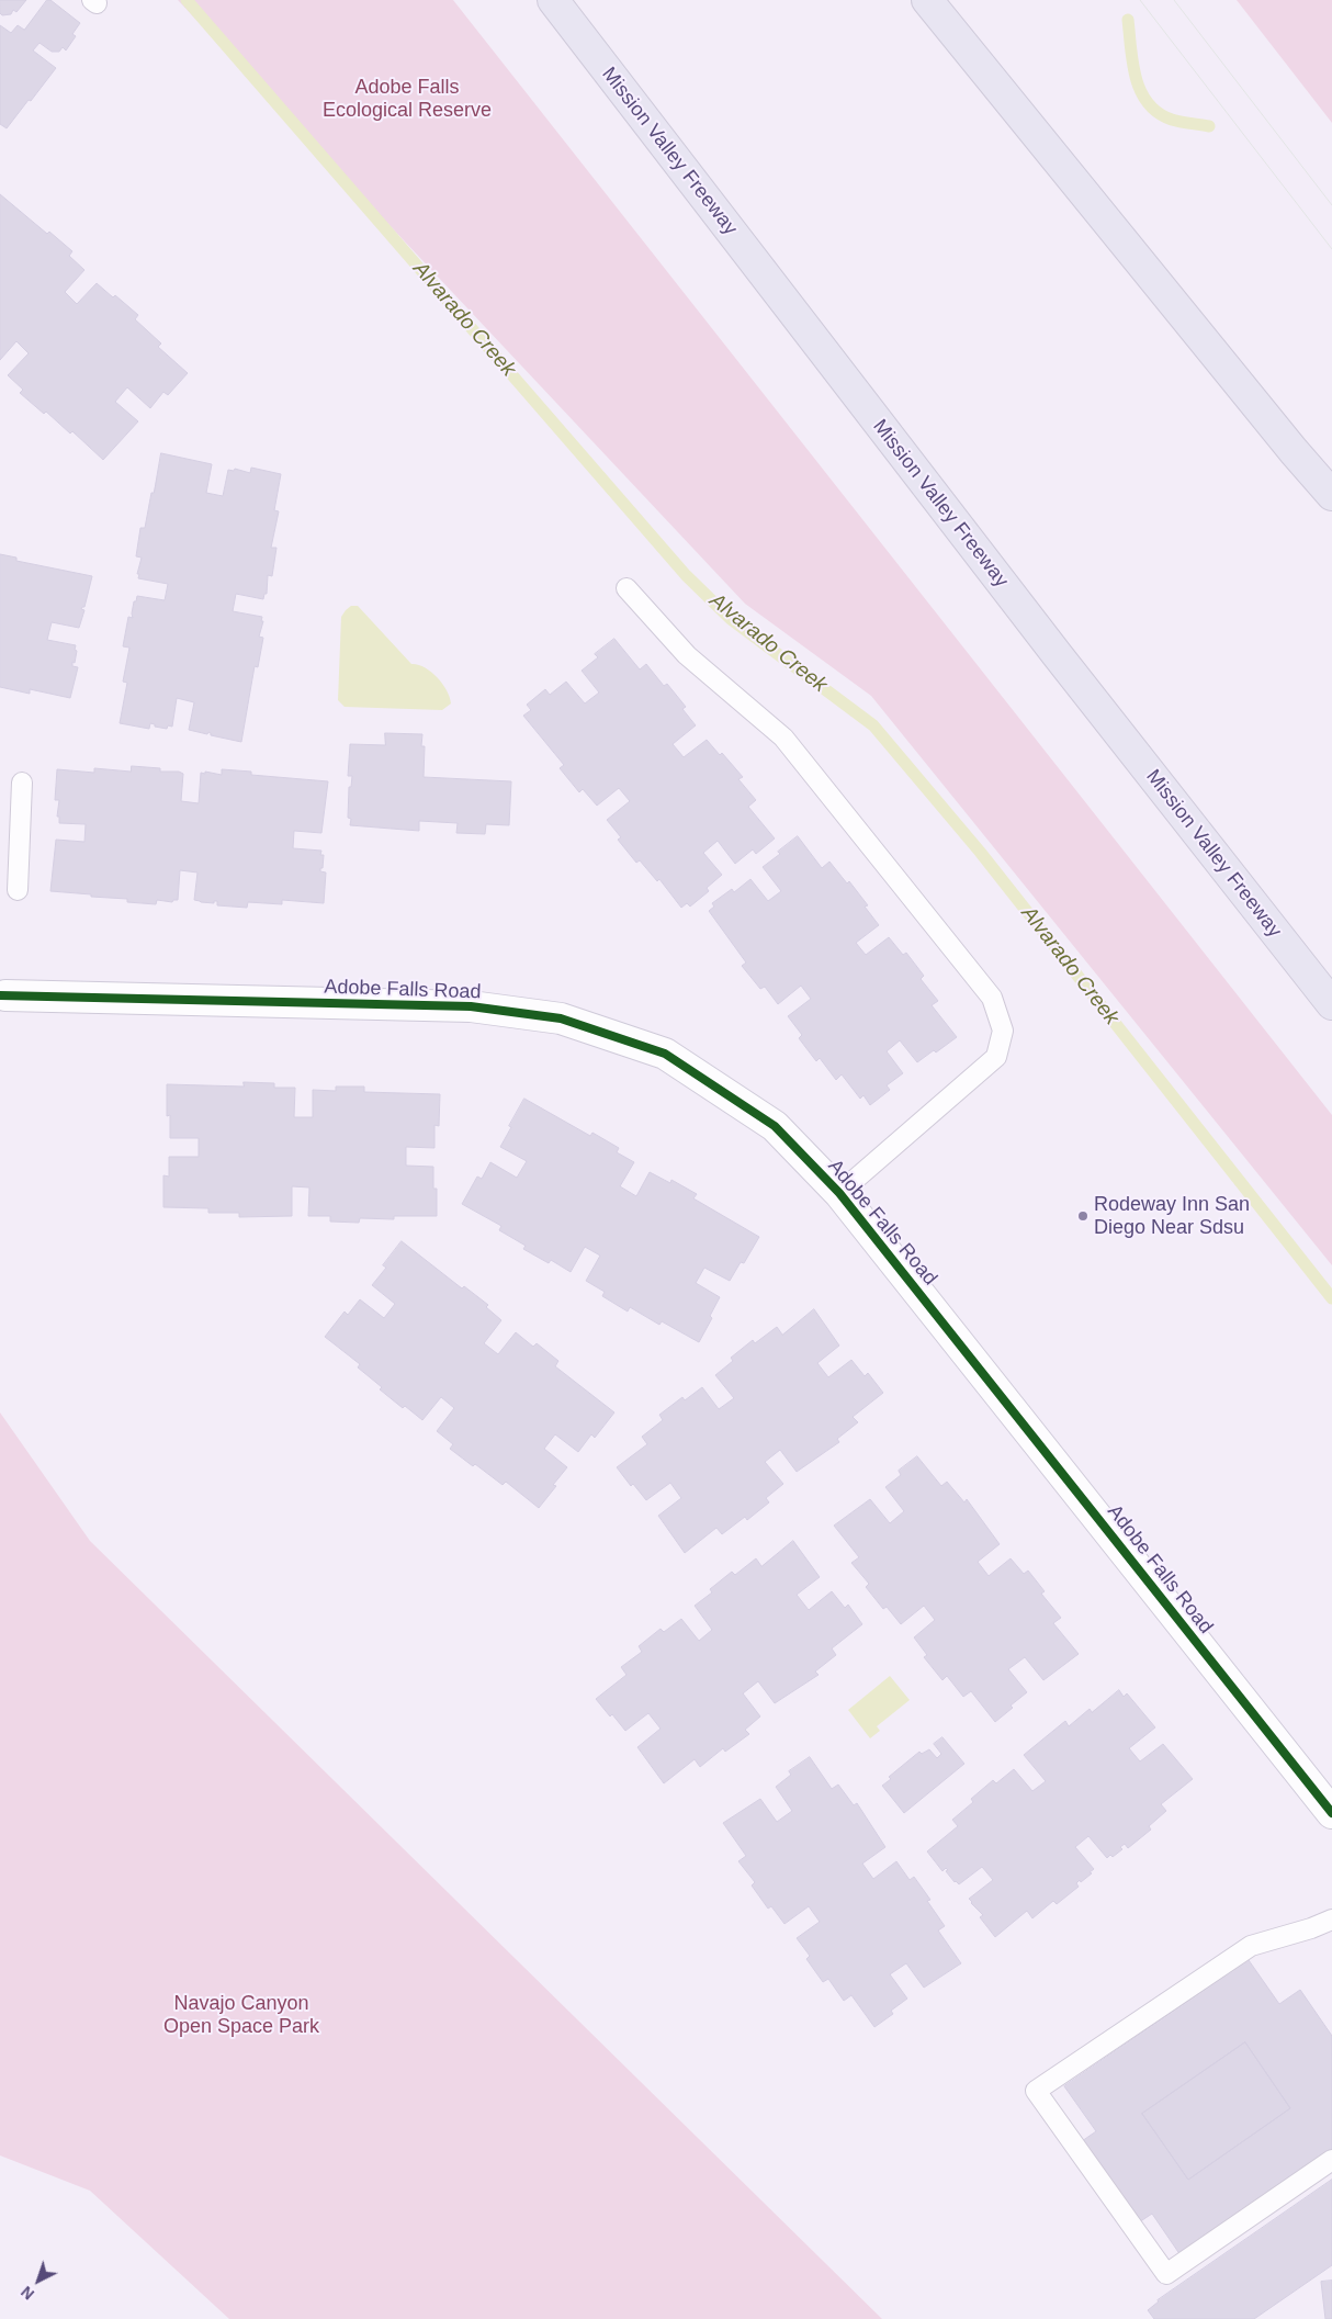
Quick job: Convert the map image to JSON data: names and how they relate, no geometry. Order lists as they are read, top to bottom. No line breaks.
{"streets":{"highway":["Mission Valley Freeway"],"street":["Adobe Falls Road"]},"water":["Alvarado Creek"],"parks":["Adobe Falls Ecological Reserve","Navajo Canyon Open Space Park"],"places":["Rodeway Inn San Diego Near Sdsu"],"north":"bottom left"}
